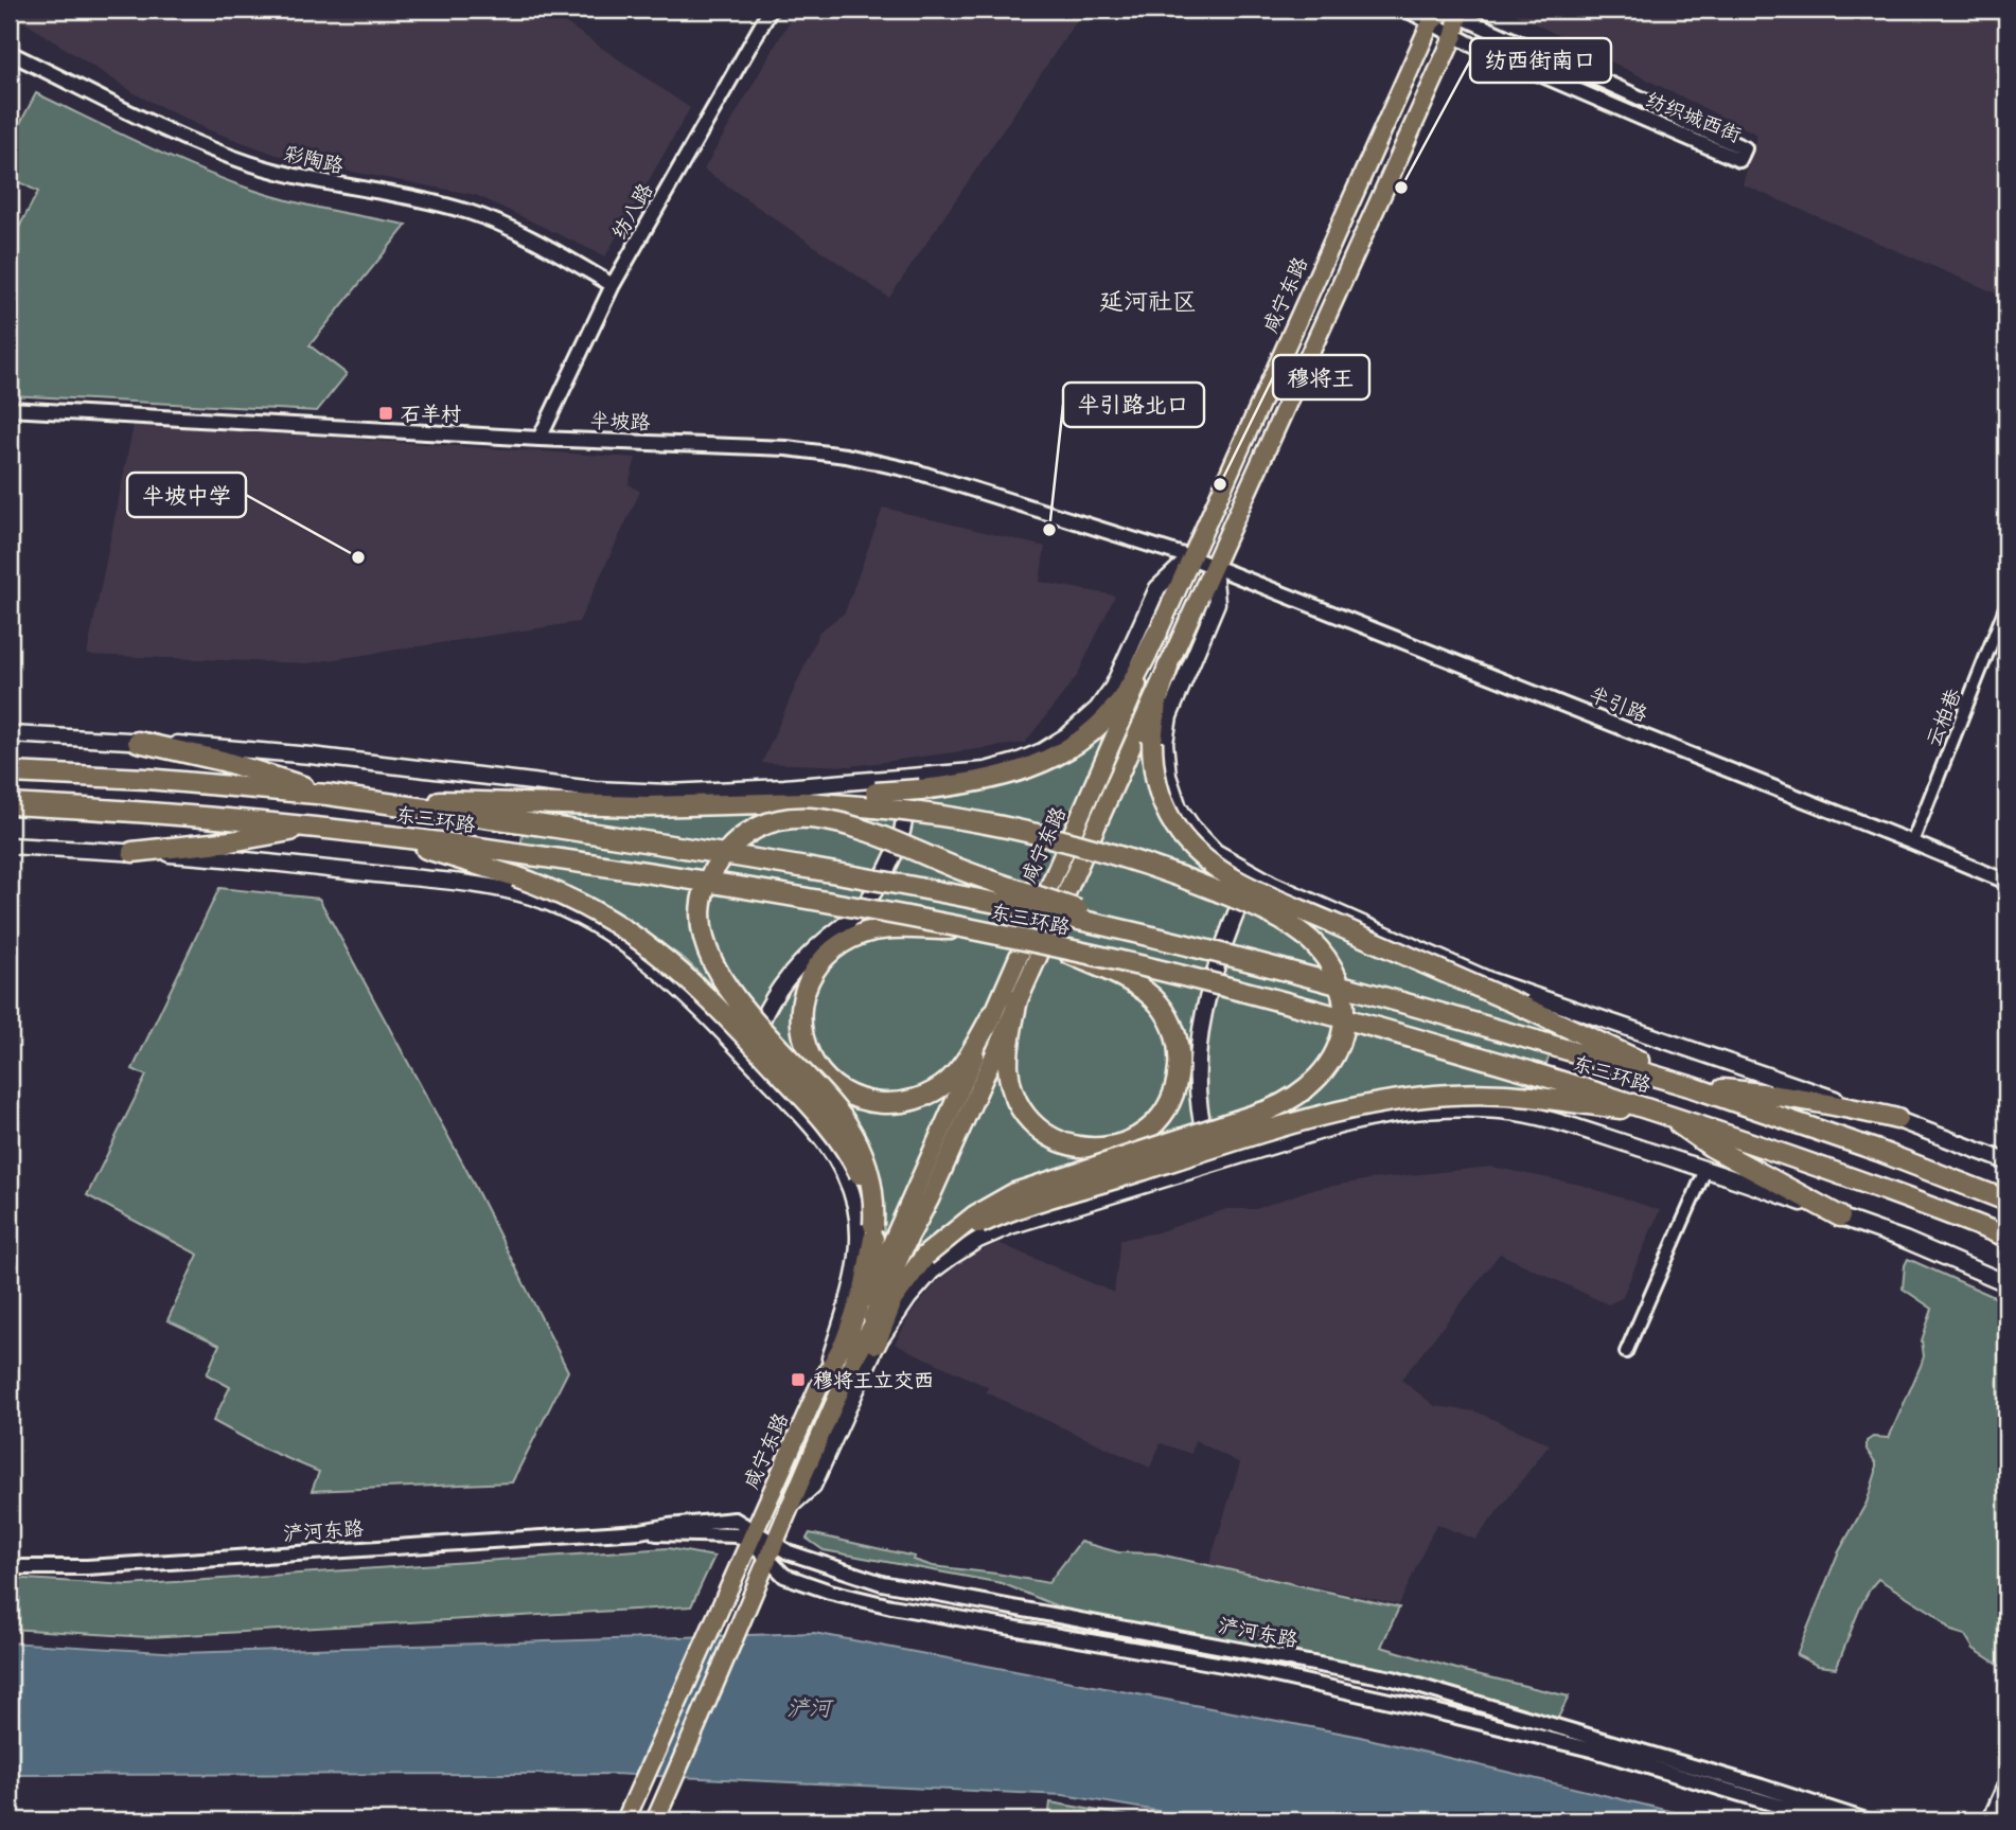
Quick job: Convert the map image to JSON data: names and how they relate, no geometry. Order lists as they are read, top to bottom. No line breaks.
{"streets":{"highway":["东三环路"],"main road":["咸宁东路"],"street":["纺织城西街","彩陶路","纺八路","半坡路","半引路","云柏巷","浐河东路"]},"crossings":[["纺织城西街","咸宁东路"],["彩陶路","纺八路"],["纺八路","半坡路"],["咸宁东路","半坡路"],["咸宁东路","半引路"],["咸宁东路","浐河东路"],["半坡路","半引路"],["半引路","云柏巷"]],"districts":["延河社区"],"water":["浐河"],"places":{"other":["纺西街南口","穆将王","半引路北口","半坡中学"],"transit":["石羊村","穆将王立交西"]}}
